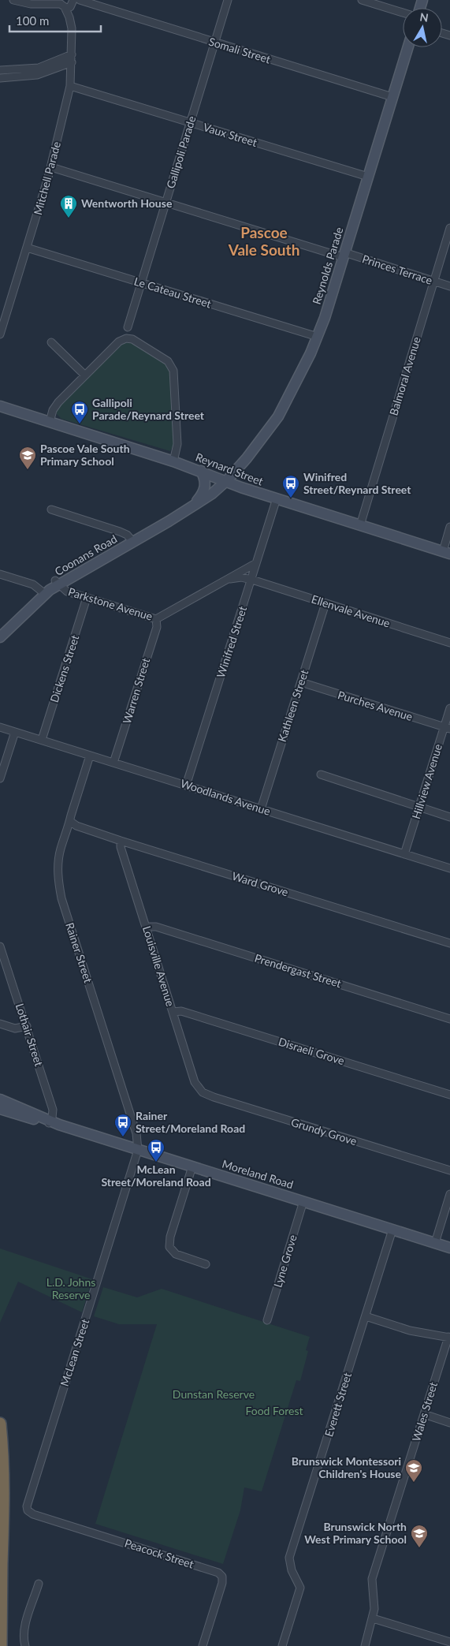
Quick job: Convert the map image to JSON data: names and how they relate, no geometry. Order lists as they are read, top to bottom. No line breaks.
{"streets":{"street":["Somali Street","Vaux Street","Gallipoli Parade","Mitchell Parade","Reynolds Parade","Princes Terrace","Le Cateau Street","Balmoral Avenue","Reynard Street","Coonans Road","Parkstone Avenue","Ellenvale Avenue","Winifred Street","Dickens Street","Warren Street","Kathleen Street","Purches Avenue","Hillview Avenue","Woodlands Avenue","Ward Grove","Rainer Street","Louisville Avenue","Prendergast Street","Lothair Street","Disraeli Grove","Grundy Grove","Moreland Road","Lyne Grove","McLean Street","Everett Street","Wales Street","Peacock Street"]},"crossings":[["Somali Street","Gallipoli Parade"],["Somali Street","Mitchell Parade"],["Somali Street","Reynolds Parade"],["Vaux Street","Gallipoli Parade"],["Vaux Street","Mitchell Parade"],["Vaux Street","Reynolds Parade"],["Gallipoli Parade","Princes Terrace"],["Gallipoli Parade","Le Cateau Street"],["Mitchell Parade","Princes Terrace"],["Mitchell Parade","Le Cateau Street"],["Reynolds Parade","Princes Terrace"],["Reynolds Parade","Le Cateau Street"],["Reynolds Parade","Reynard Street"],["Reynolds Parade","Coonans Road"],["Princes Terrace","Balmoral Avenue"],["Balmoral Avenue","Reynard Street"],["Reynard Street","Coonans Road"],["Reynard Street","Winifred Street"],["Coonans Road","Parkstone Avenue"],["Parkstone Avenue","Ellenvale Avenue"],["Parkstone Avenue","Winifred Street"],["Parkstone Avenue","Dickens Street"],["Parkstone Avenue","Warren Street"],["Ellenvale Avenue","Winifred Street"],["Ellenvale Avenue","Kathleen Street"],["Winifred Street","Woodlands Avenue"],["Dickens Street","Woodlands Avenue"],["Warren Street","Woodlands Avenue"],["Kathleen Street","Purches Avenue"],["Kathleen Street","Woodlands Avenue"],["Purches Avenue","Hillview Avenue"],["Hillview Avenue","Woodlands Avenue"],["Woodlands Avenue","Rainer Street"],["Ward Grove","Rainer Street"],["Ward Grove","Louisville Avenue"],["Rainer Street","Moreland Road"],["Rainer Street","McLean Street"],["Louisville Avenue","Prendergast Street"],["Louisville Avenue","Disraeli Grove"],["Louisville Avenue","Grundy Grove"],["Lothair Street","Moreland Road"],["Moreland Road","Lyne Grove"],["Moreland Road","McLean Street"],["Moreland Road","Everett Street"],["McLean Street","Peacock Street"]],"districts":["Pascoe Vale South"],"parks":["L.D. Johns Reserve","Dunstan Reserve","Food Forest"],"places":{"building":["Wentworth House"],"bus stop":["Gallipoli Parade/Reynard Street","Winifred Street/Reynard Street","Rainer Street/Moreland Road","McLean Street/Moreland Road"],"school or university":["Pascoe Vale South Primary School","Brunswick Montessori Children's House","Brunswick North West Primary School"]},"scale_bar":"100 m","north":"top"}
